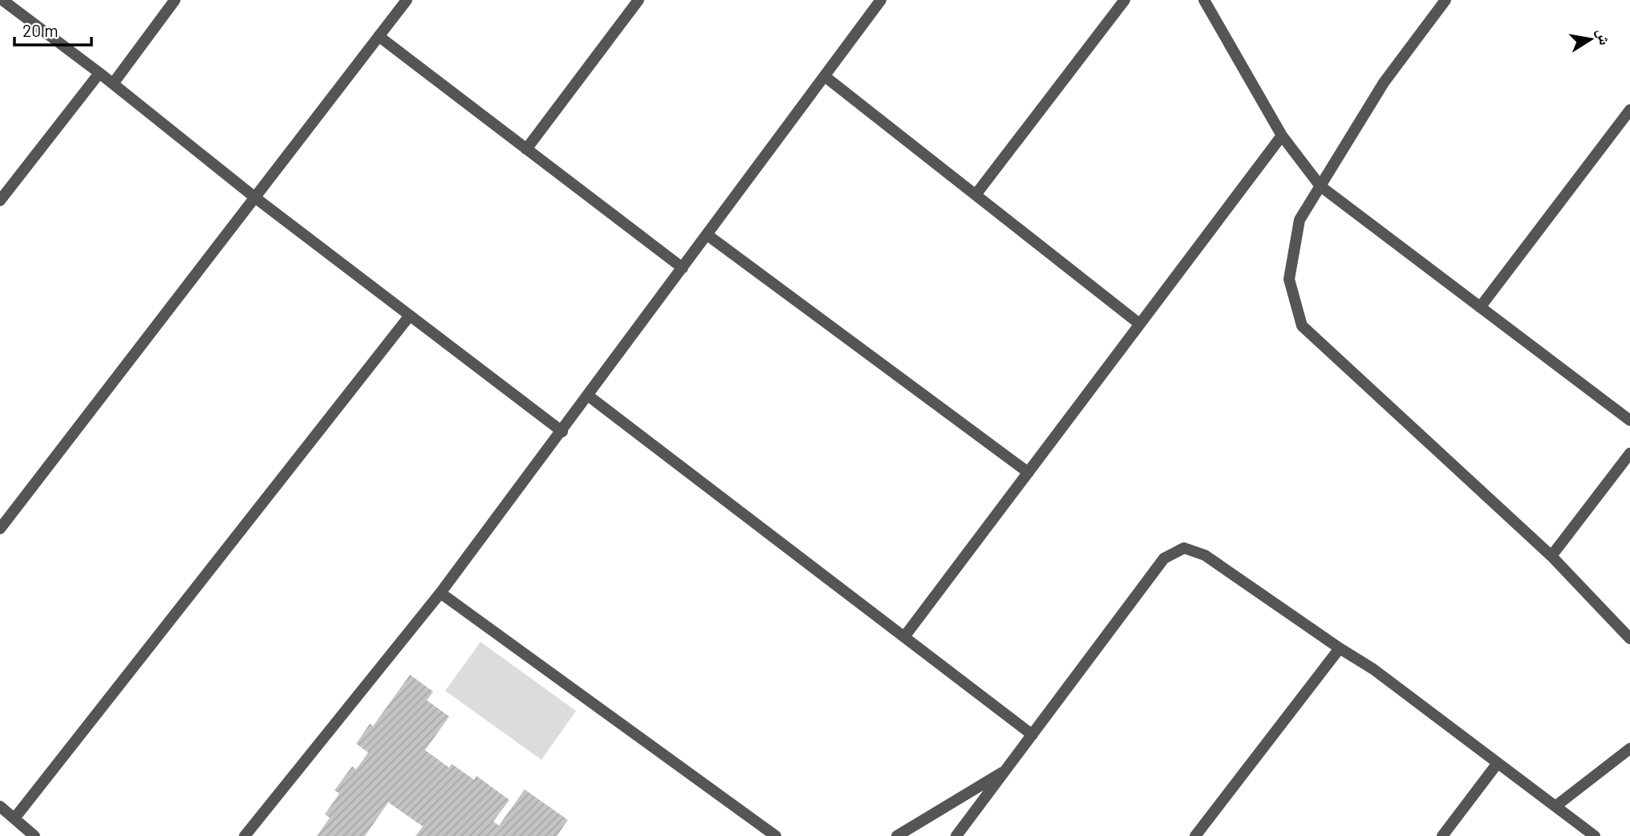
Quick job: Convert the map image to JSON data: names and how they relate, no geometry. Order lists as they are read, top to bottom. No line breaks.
{"scale_bar":"20 m","north":"right"}
